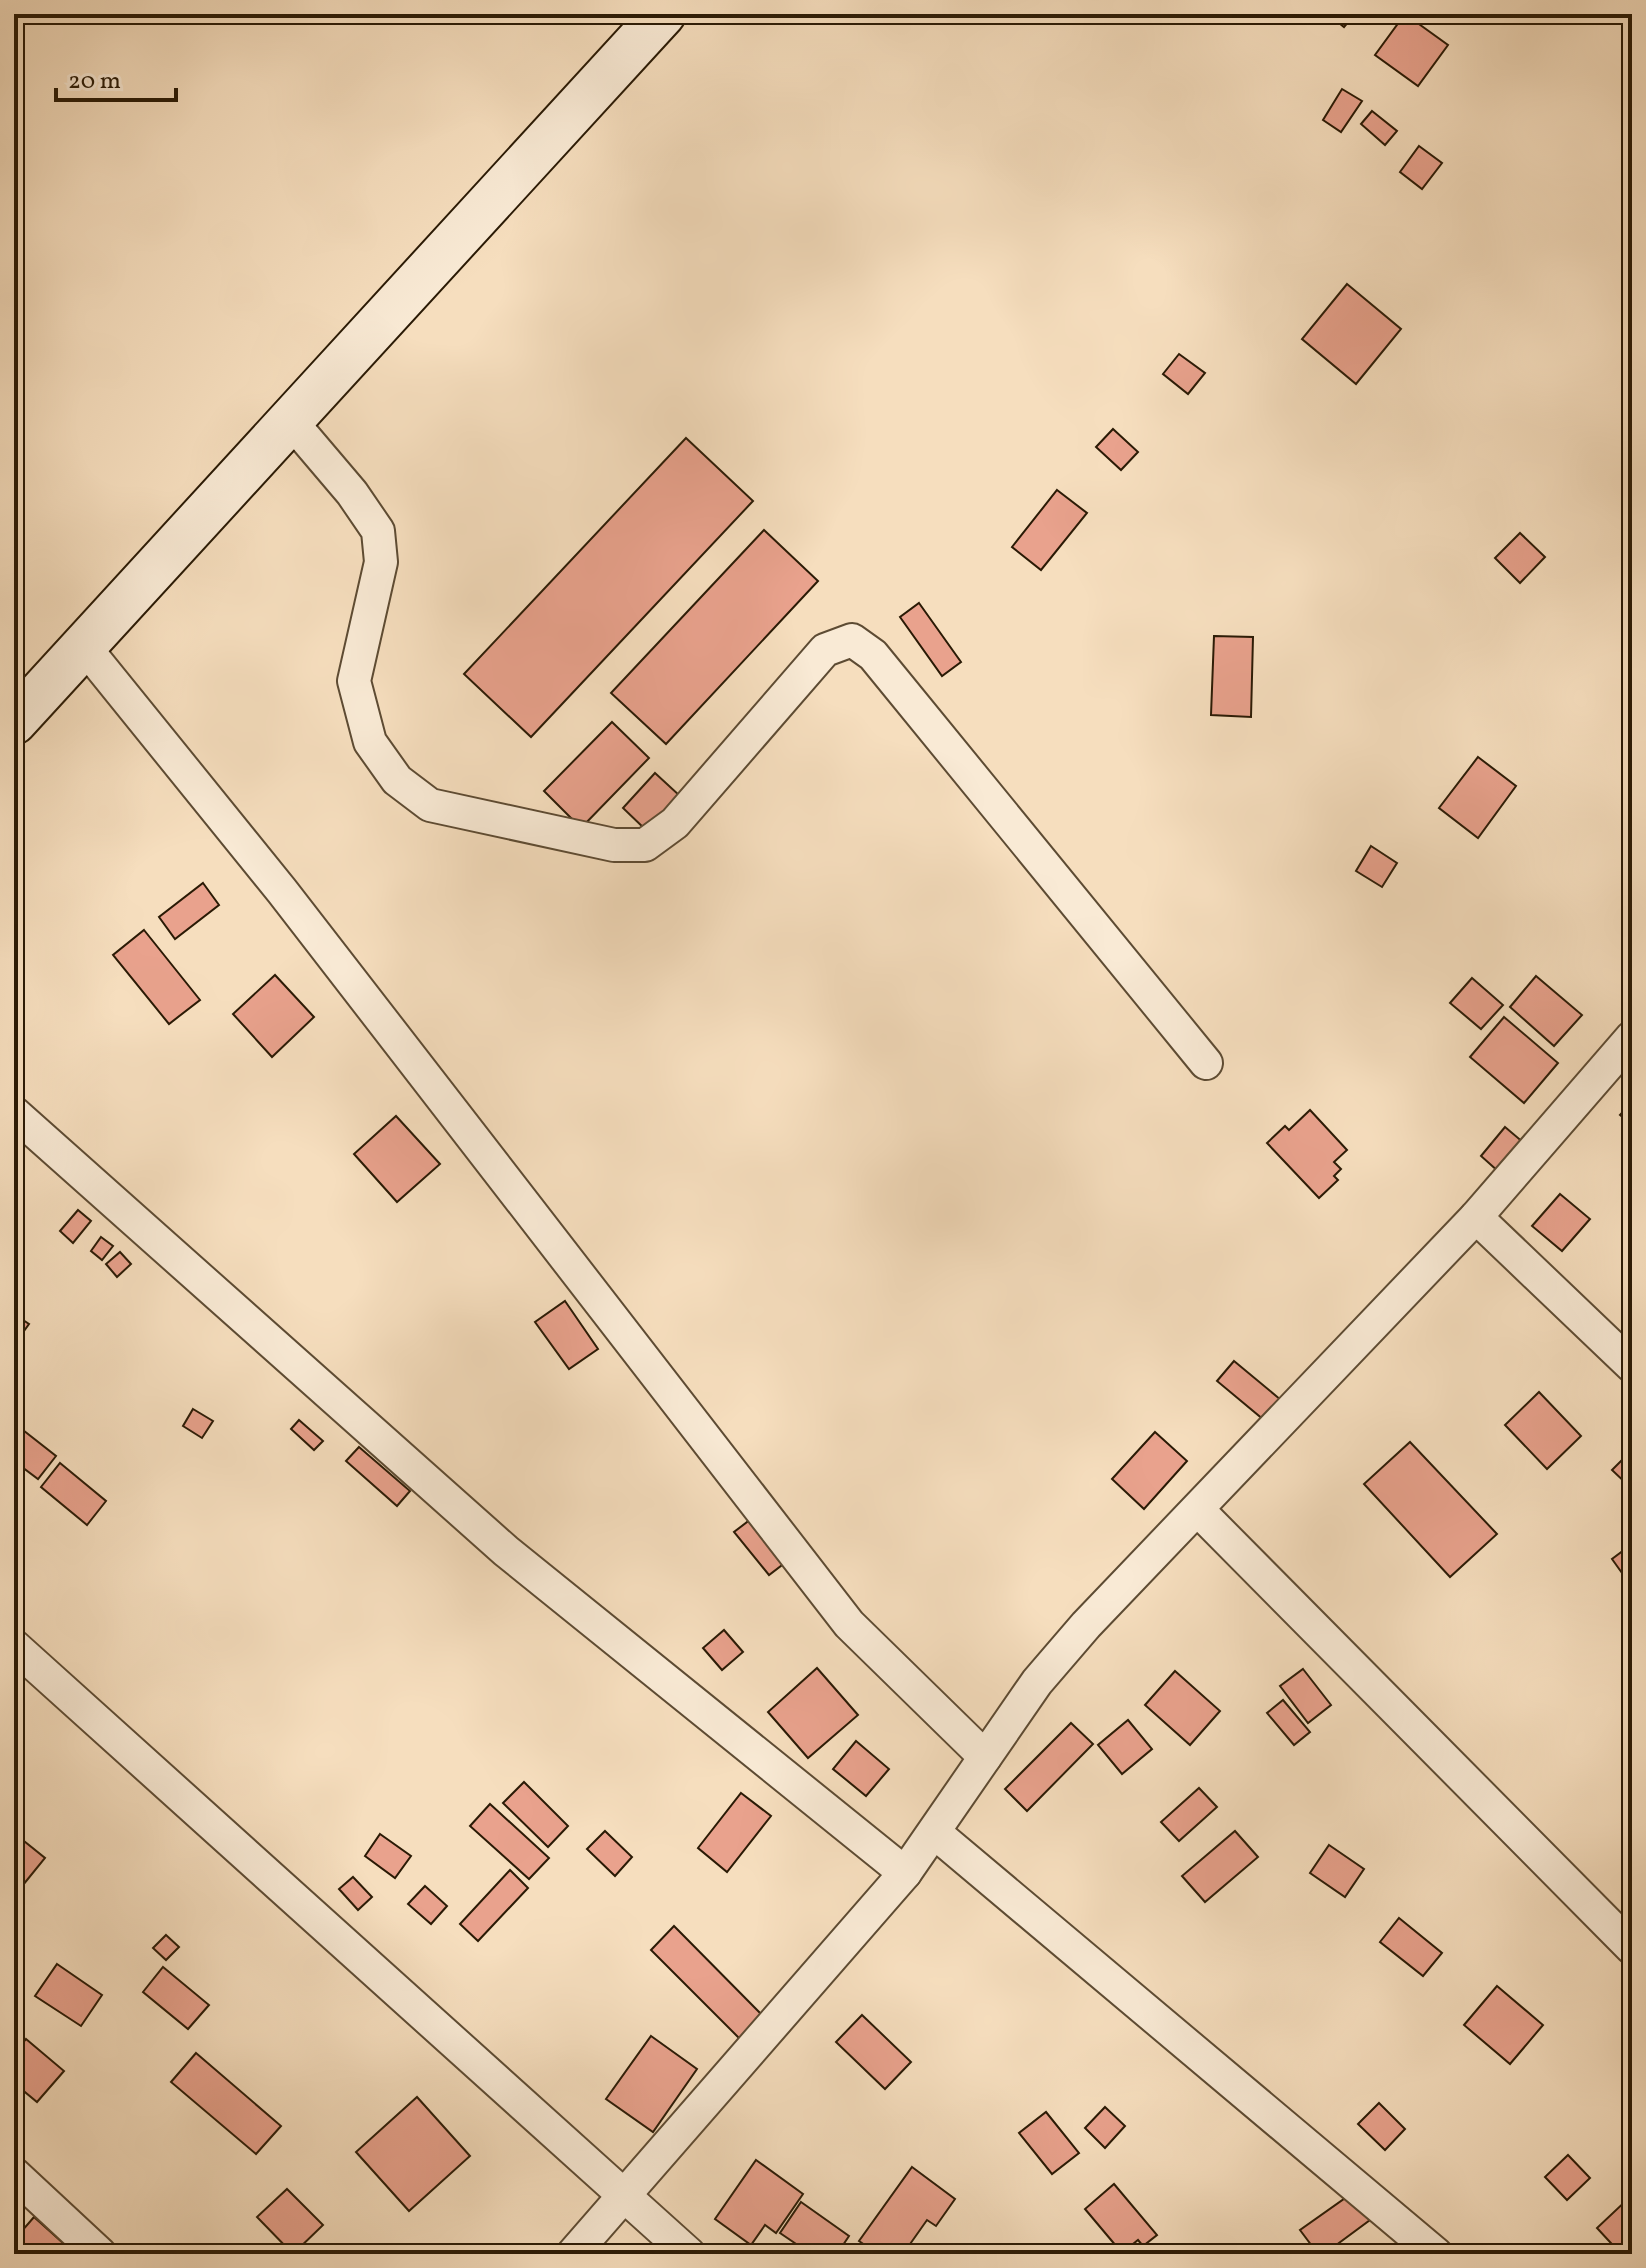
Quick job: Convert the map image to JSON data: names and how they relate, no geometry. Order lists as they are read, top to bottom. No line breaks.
{"scale_bar":"20 m"}
